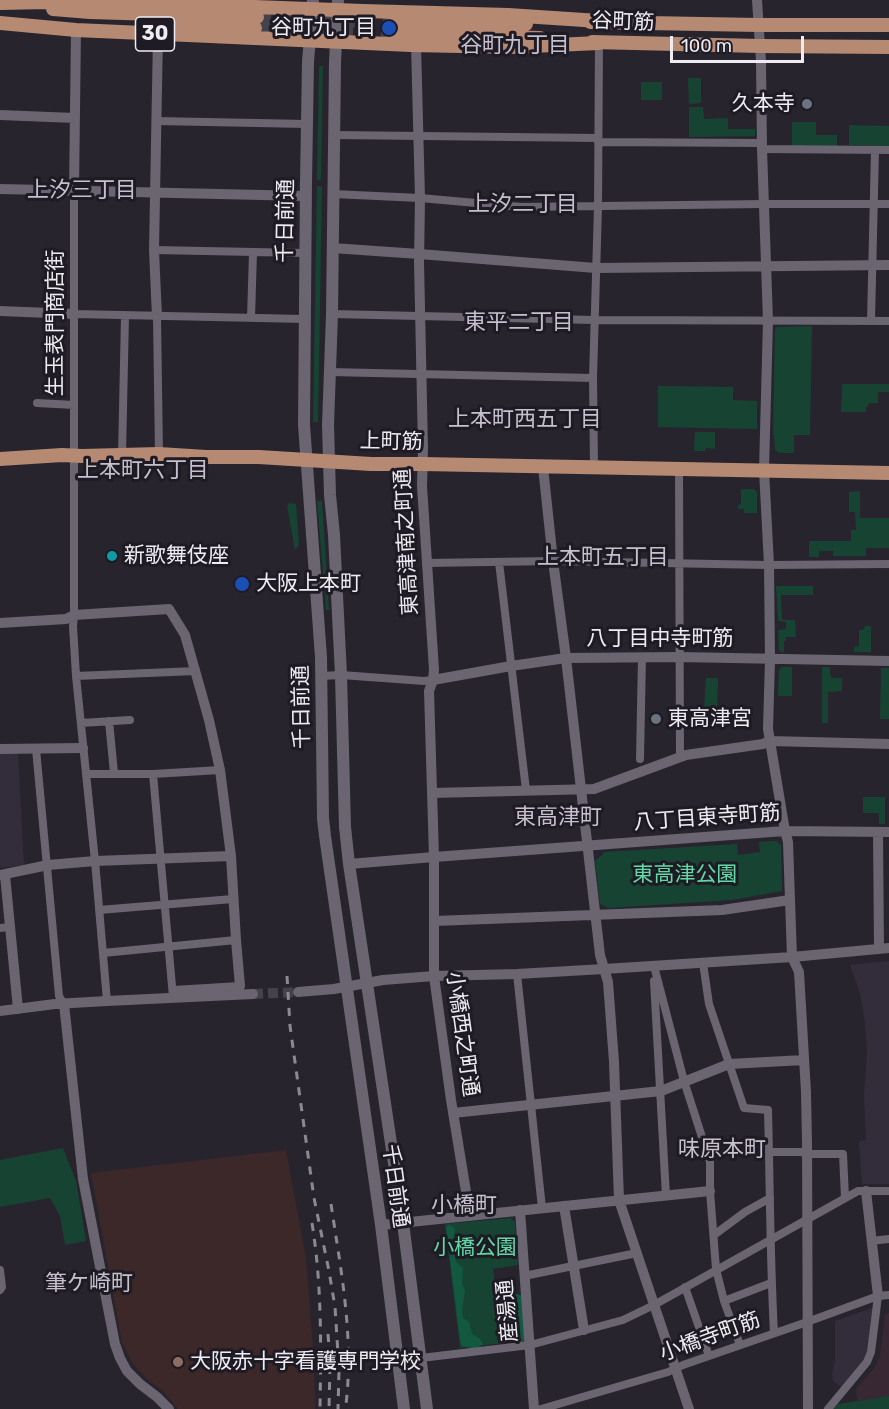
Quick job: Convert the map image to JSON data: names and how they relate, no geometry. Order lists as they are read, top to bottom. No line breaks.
{"streets":{"main road":["谷町筋","30","千日前通","上町筋"],"street":["生玉表門商店街","東高津南之町通","八丁目中寺町筋","八丁目東寺町筋","小橋西之町通","産湯通","小橋寺町筋"]},"crossings":[["谷町筋","30"],["30","千日前通"],["30","東高津南之町通"],["千日前通","上町筋"],["千日前通","八丁目東寺町筋"],["生玉表門商店街","上町筋"],["上町筋","東高津南之町通"],["東高津南之町通","八丁目中寺町筋"],["東高津南之町通","八丁目東寺町筋"],["東高津南之町通","小橋西之町通"],["八丁目東寺町筋","小橋西之町通"]],"districts":["谷町九丁目","上汐三丁目","上汐二丁目","東平二丁目","上本町西五丁目","上本町六丁目","上本町五丁目","東高津町","味原本町","小橋町","筆ケ崎町"],"parks":["東高津公園","小橋公園"],"places":["谷町九丁目","久本寺","新歌舞伎座","大阪上本町","東高津宮","大阪赤十字看護専門学校"],"scale_bar":"100 m"}
